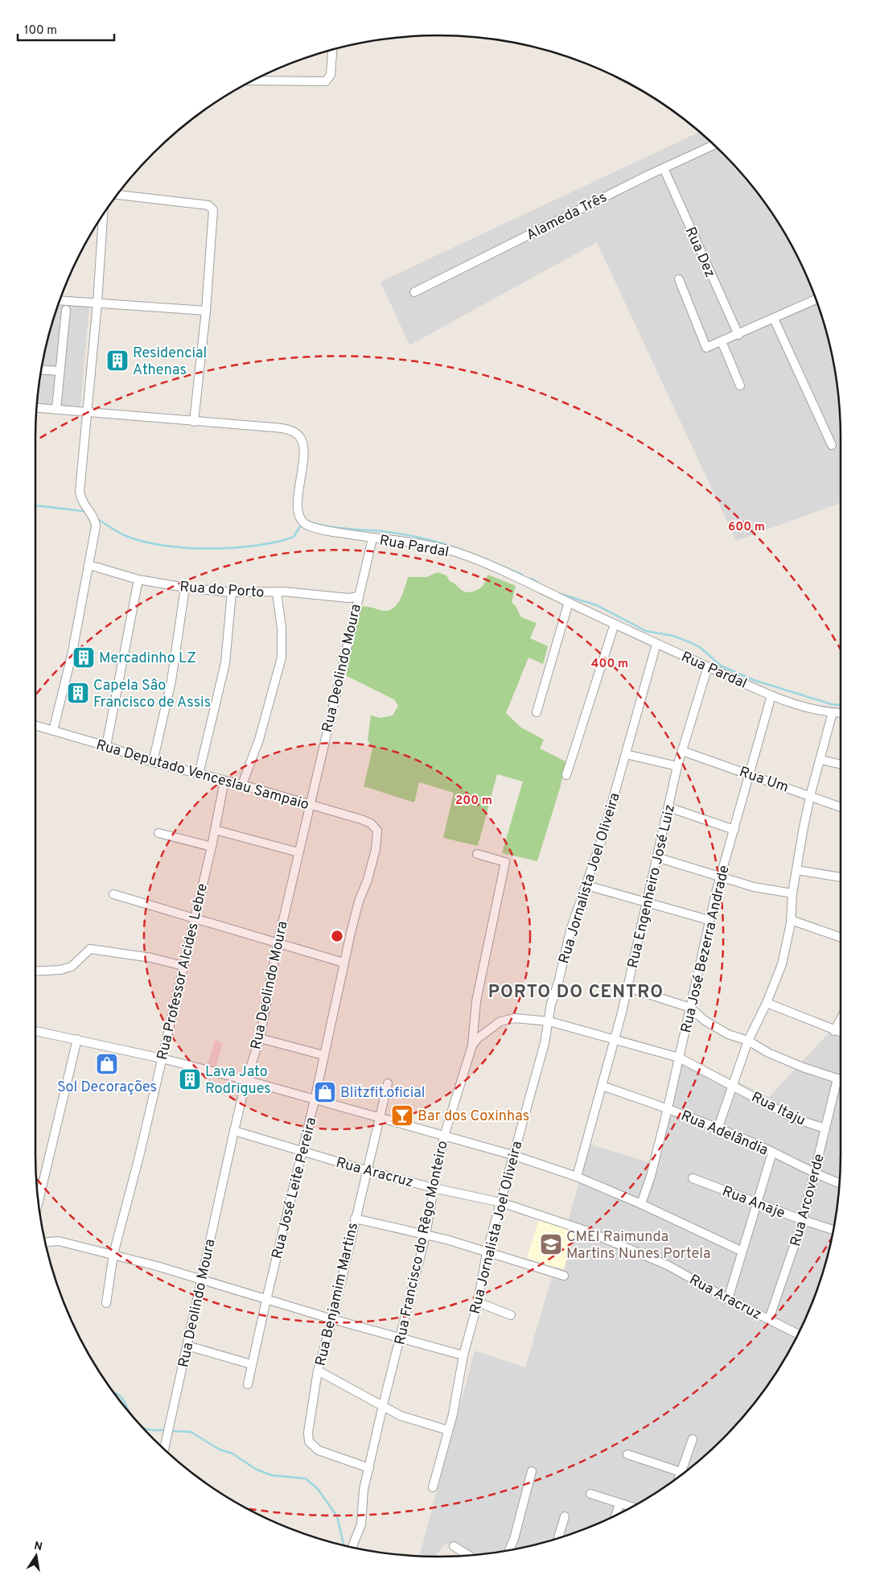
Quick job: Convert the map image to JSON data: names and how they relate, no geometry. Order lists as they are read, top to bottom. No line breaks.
{"streets":{"street":["Alameda Três","Rua Dez","Rua Pardal","Rua do Porto","Rua Deolindo Moura","Rua Deputado Venceslau Sampaio","Rua Um","Rua Jornalista Joel Oliveira","Rua Engenheiro José Luiz","Rua José Bezerra Andrade","Rua Professor Alcides Lebre","Rua Itaju","Rua Adelândia","Rua Aracruz","Rua José Leite Pereira","Rua Arcoverde","Rua Anaje","Rua Francisco do Rêgo Monteiro","Rua Benjamim Martins"]},"crossings":[["Alameda Três","Rua Dez"],["Rua Pardal","Rua Deolindo Moura"],["Rua Pardal","Rua Jornalista Joel Oliveira"],["Rua Pardal","Rua Engenheiro José Luiz"],["Rua Pardal","Rua José Bezerra Andrade"],["Rua do Porto","Rua Deolindo Moura"],["Rua Deolindo Moura","Rua Deputado Venceslau Sampaio"],["Rua Deolindo Moura","Rua Aracruz"],["Rua Deputado Venceslau Sampaio","Rua Professor Alcides Lebre"],["Rua Deputado Venceslau Sampaio","Rua José Leite Pereira"],["Rua Um","Rua Engenheiro José Luiz"],["Rua Um","Rua José Bezerra Andrade"],["Rua Jornalista Joel Oliveira","Rua Aracruz"],["Rua Engenheiro José Luiz","Rua Adelândia"],["Rua José Bezerra Andrade","Rua Adelândia"],["Rua Itaju","Rua Arcoverde"],["Rua Adelândia","Rua Arcoverde"],["Rua Aracruz","Rua José Leite Pereira"],["Rua Aracruz","Rua Arcoverde"],["Rua Aracruz","Rua Francisco do Rêgo Monteiro"],["Rua Aracruz","Rua Benjamim Martins"],["Rua Arcoverde","Rua Anaje"],["Rua Francisco do Rêgo Monteiro","Rua Benjamim Martins"]],"districts":["PORTO DO CENTRO"],"places":{"building":["Residencial Athenas","Mercadinho LZ","Capela Sâo Francisco de Assis","Lava Jato Rodrigues"],"shop":["Sol Decorações","Blitzfit.oficial"],"bar":["Bar dos Coxinhas"],"school or university":["CMEI Raimunda Martins Nunes Portela"]},"scale_bar":"100 m","north":"top","rings":["600 m","400 m","200 m"]}
